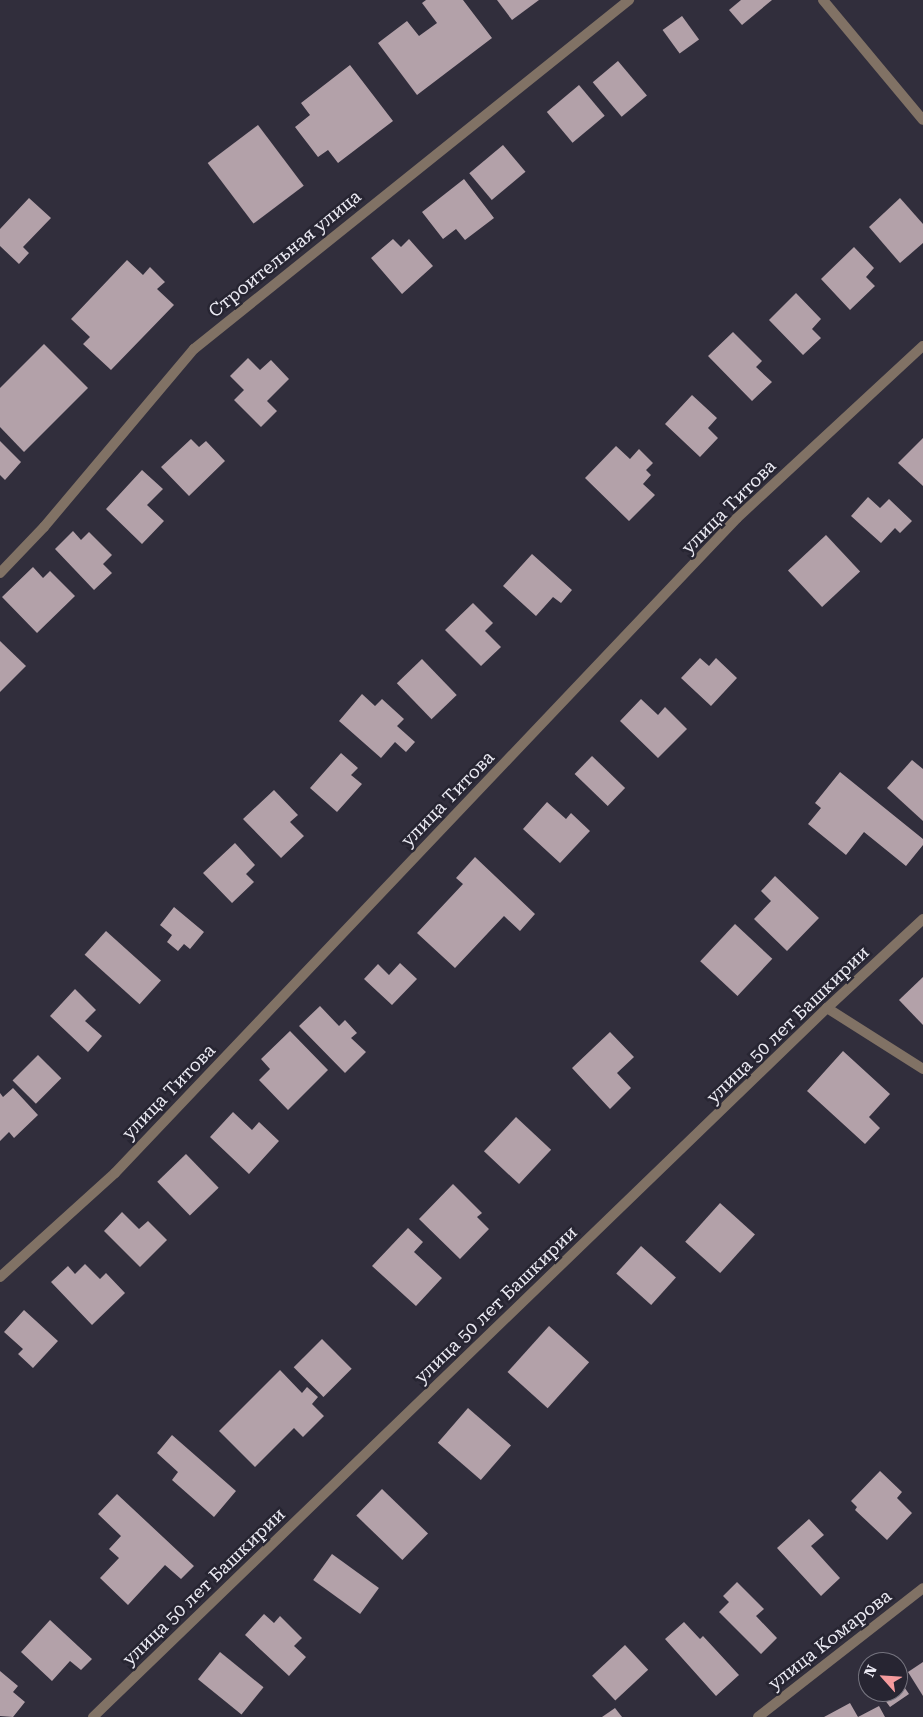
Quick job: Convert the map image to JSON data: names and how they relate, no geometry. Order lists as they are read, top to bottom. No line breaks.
{"streets":{"street":["Строительная улица","улица Титова","улица 50 лет Башкирии","улица Комарова"]},"north":"top left"}
